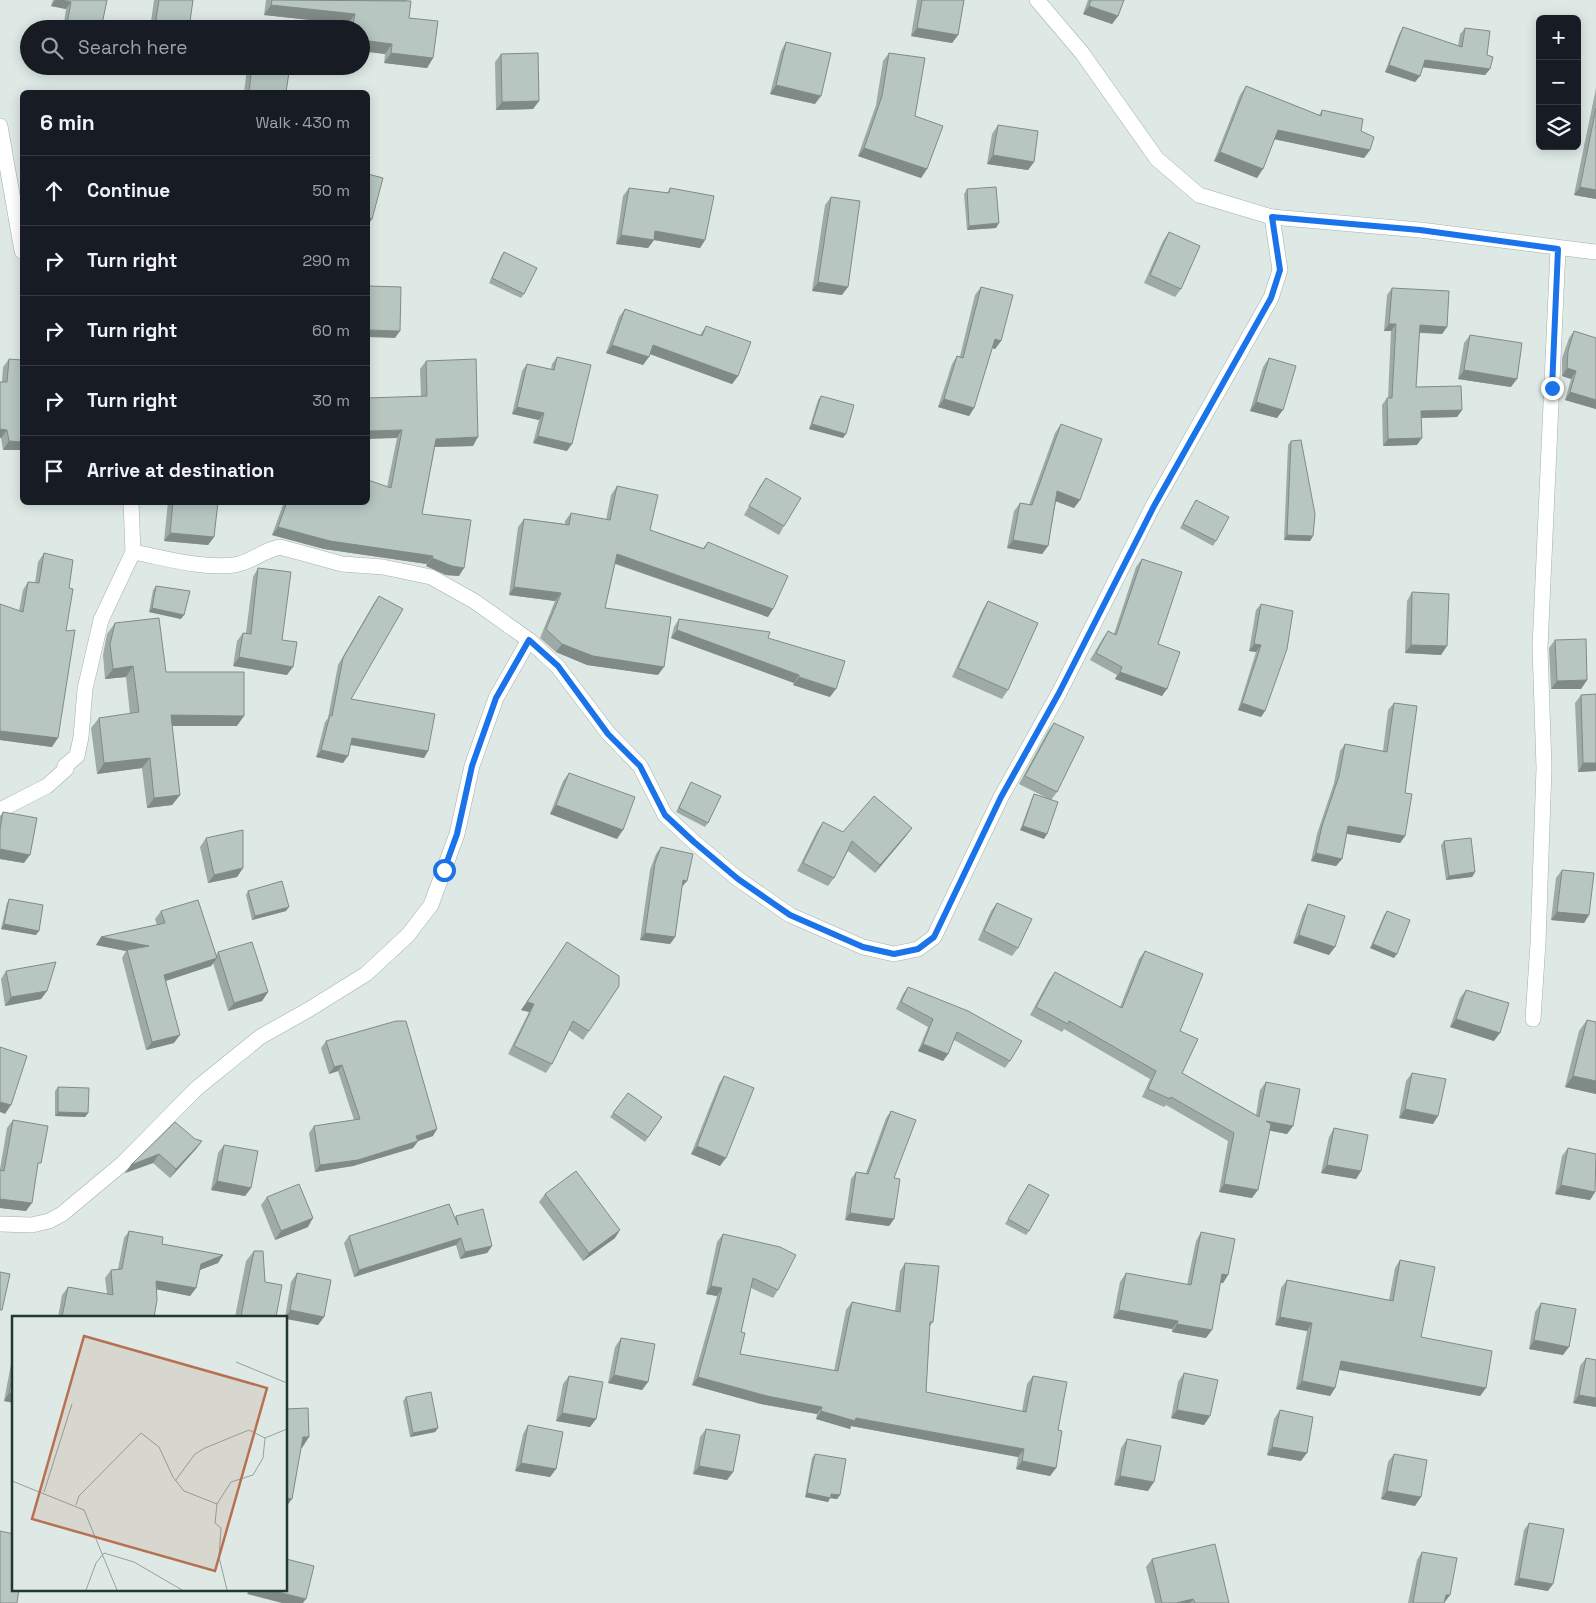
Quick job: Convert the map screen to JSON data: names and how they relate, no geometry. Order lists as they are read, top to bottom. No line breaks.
{"page":{"map_buttons":["+","−"],"search":"Search here","heading":["6 min","Walk · 430 m"],"list":[["Continue","50 m"],["Turn right","290 m"],["Turn right","60 m"],["Turn right","30 m"],"Arrive at destination"]}}
